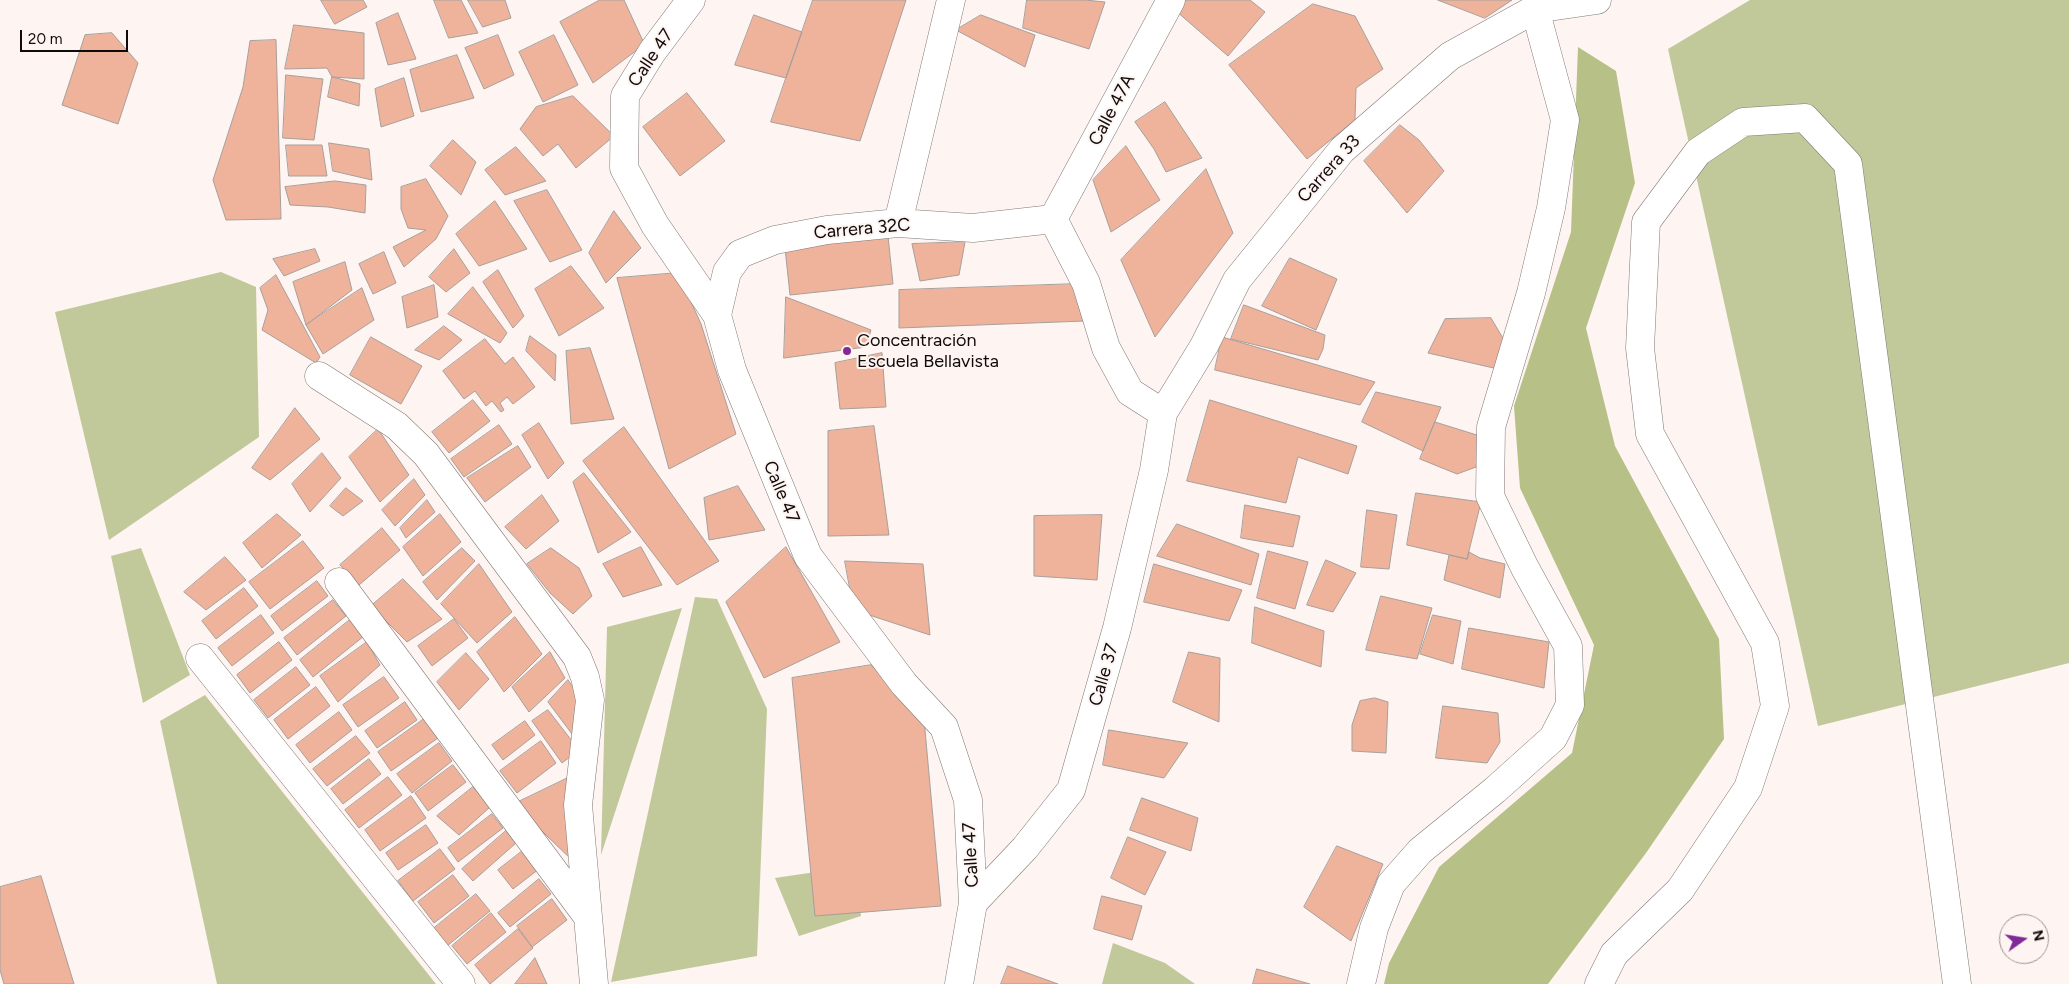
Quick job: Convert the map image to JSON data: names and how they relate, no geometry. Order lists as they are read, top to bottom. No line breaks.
{"streets":{"street":["Calle 47","Calle 47A","Carrera 33","Carrera 32C","Calle 37"]},"crossings":[["Calle 47","Carrera 32C"],["Calle 47","Calle 37"],["Calle 47A","Carrera 32C"],["Carrera 33","Calle 37"]],"places":["Concentración Escuela Bellavista"],"scale_bar":"20 m","north":"right"}
